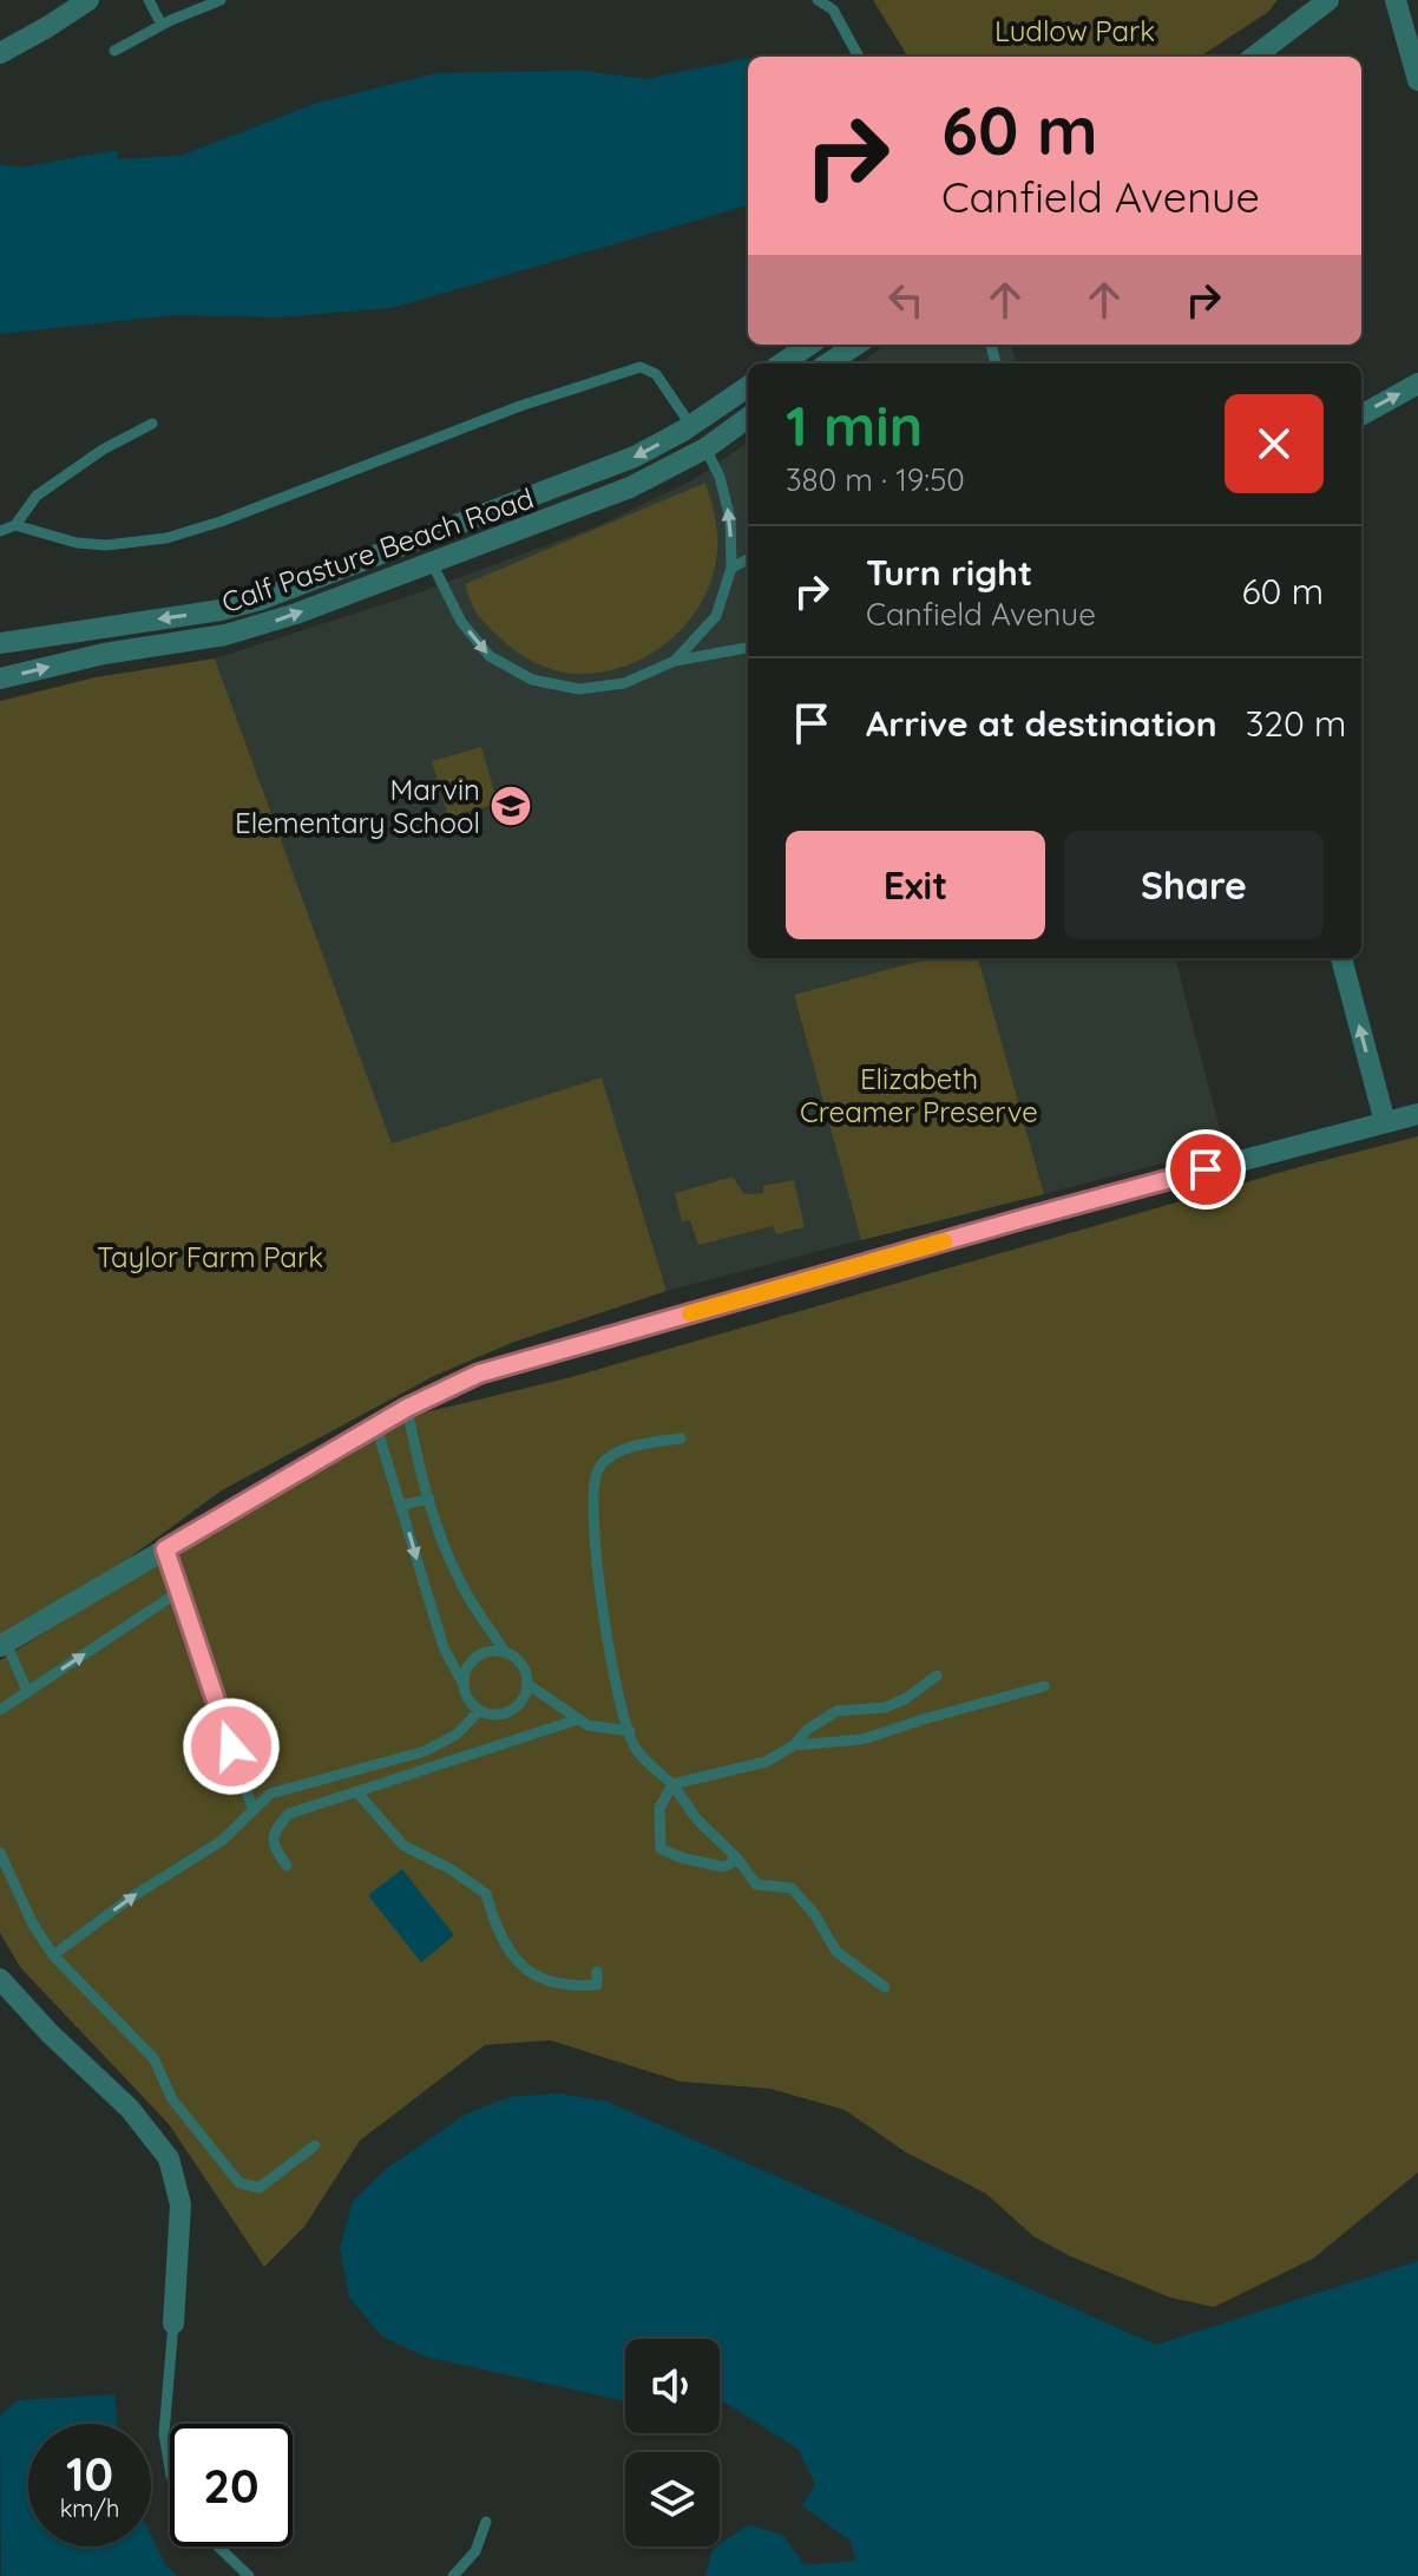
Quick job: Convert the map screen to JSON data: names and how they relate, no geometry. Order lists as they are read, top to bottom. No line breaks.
{"streets":{"street":["Calf Pasture Beach Road"]},"parks":["Ludlow Park","Elizabeth Creamer Preserve","Taylor Farm Park"],"places":{"school or university":["Marvin Elementary School"]},"page":{"turn":["60 m","Canfield Avenue"],"heading":["1 min","380 m · 19:50"],"list":[{"name":"Turn right","note":"Canfield Avenue","value":"60 m"},{"name":"Arrive at destination","value":"320 m"}],"buttons":["Exit","Share"],"speed":"10 km/h","limit":"20"}}
